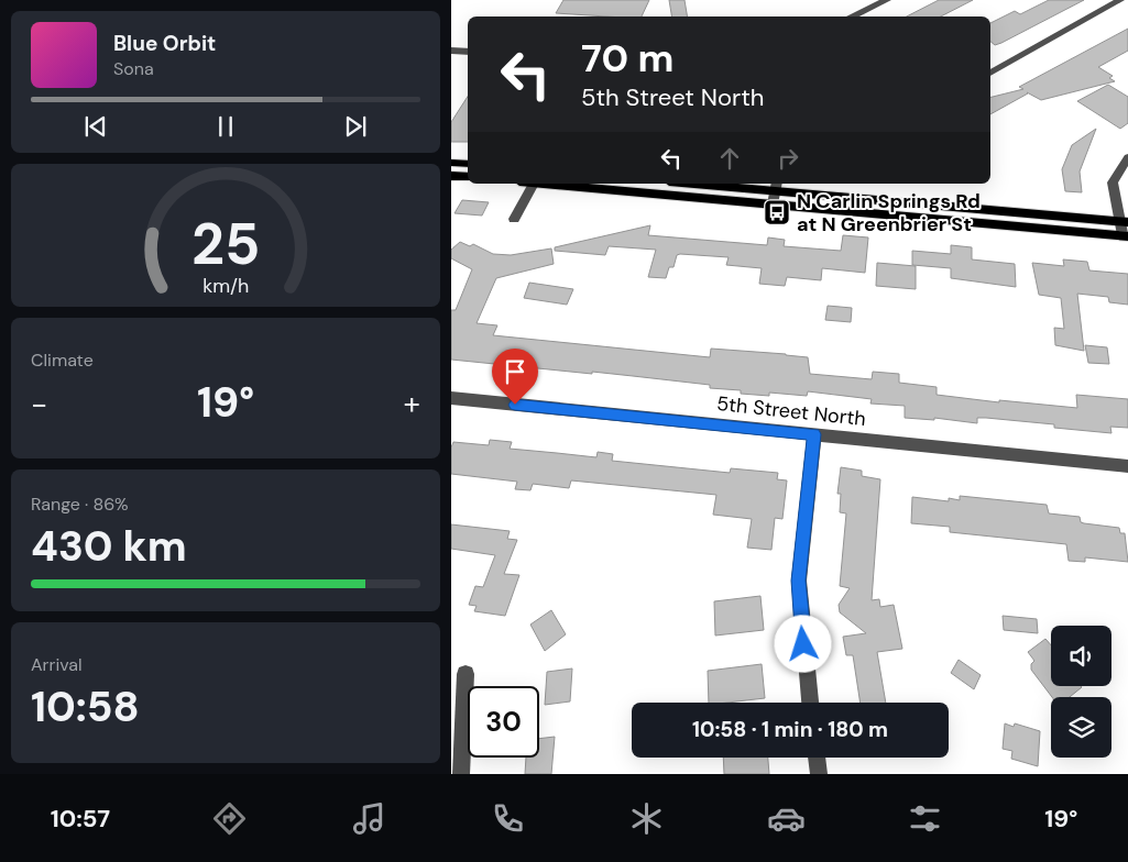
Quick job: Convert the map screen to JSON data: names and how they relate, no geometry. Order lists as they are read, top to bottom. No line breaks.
{"streets":{"street":["5th Street North"]},"places":{"bus stop":["N Carlin Springs Rd at N Greenbrier St"]},"page":{"turn":["70 m","5th Street North"],"song":["Blue Orbit","Sona"],"tile":["Climate",["Range · 86%","430 km"],["Arrival","10:58"]],"heat":["−","19°","+"],"limit":"30","trip":"10:58 · 1 min · 180 m","tabs":["10:57","19°"],"gauge":["25","km/h"]}}
